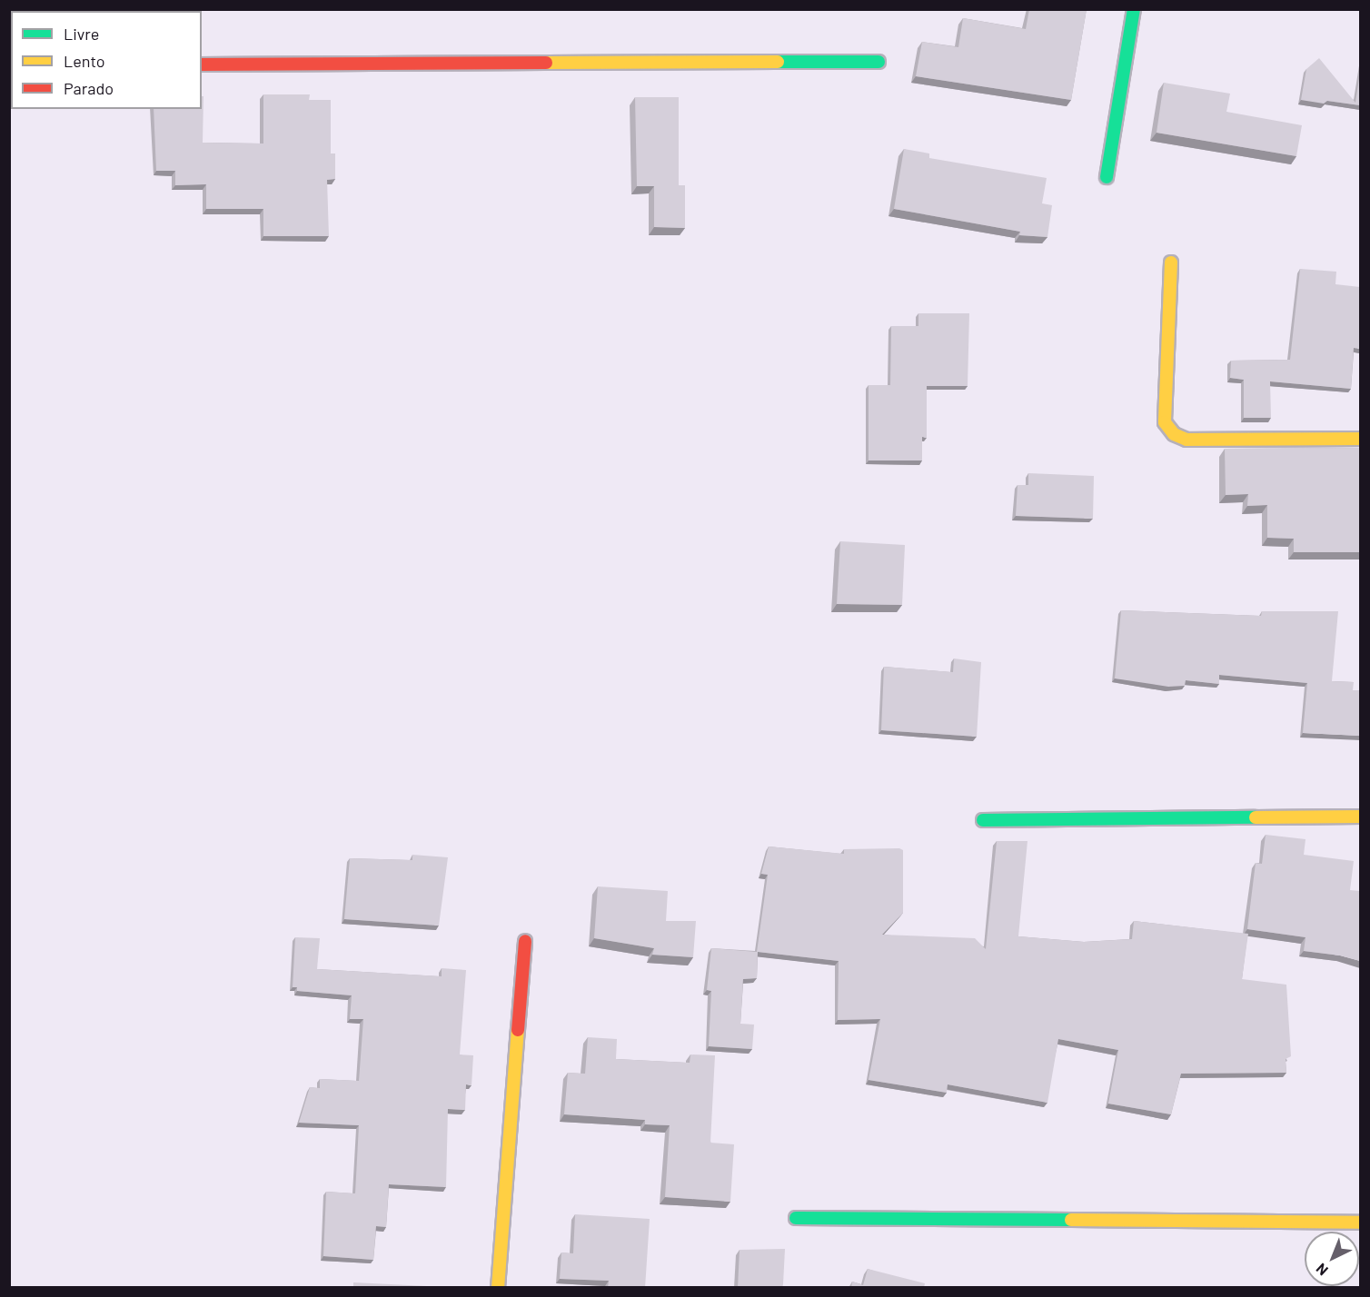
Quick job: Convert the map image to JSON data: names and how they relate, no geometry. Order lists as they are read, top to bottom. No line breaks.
{"legend":["Livre","Lento","Parado"],"north":"bottom left"}
